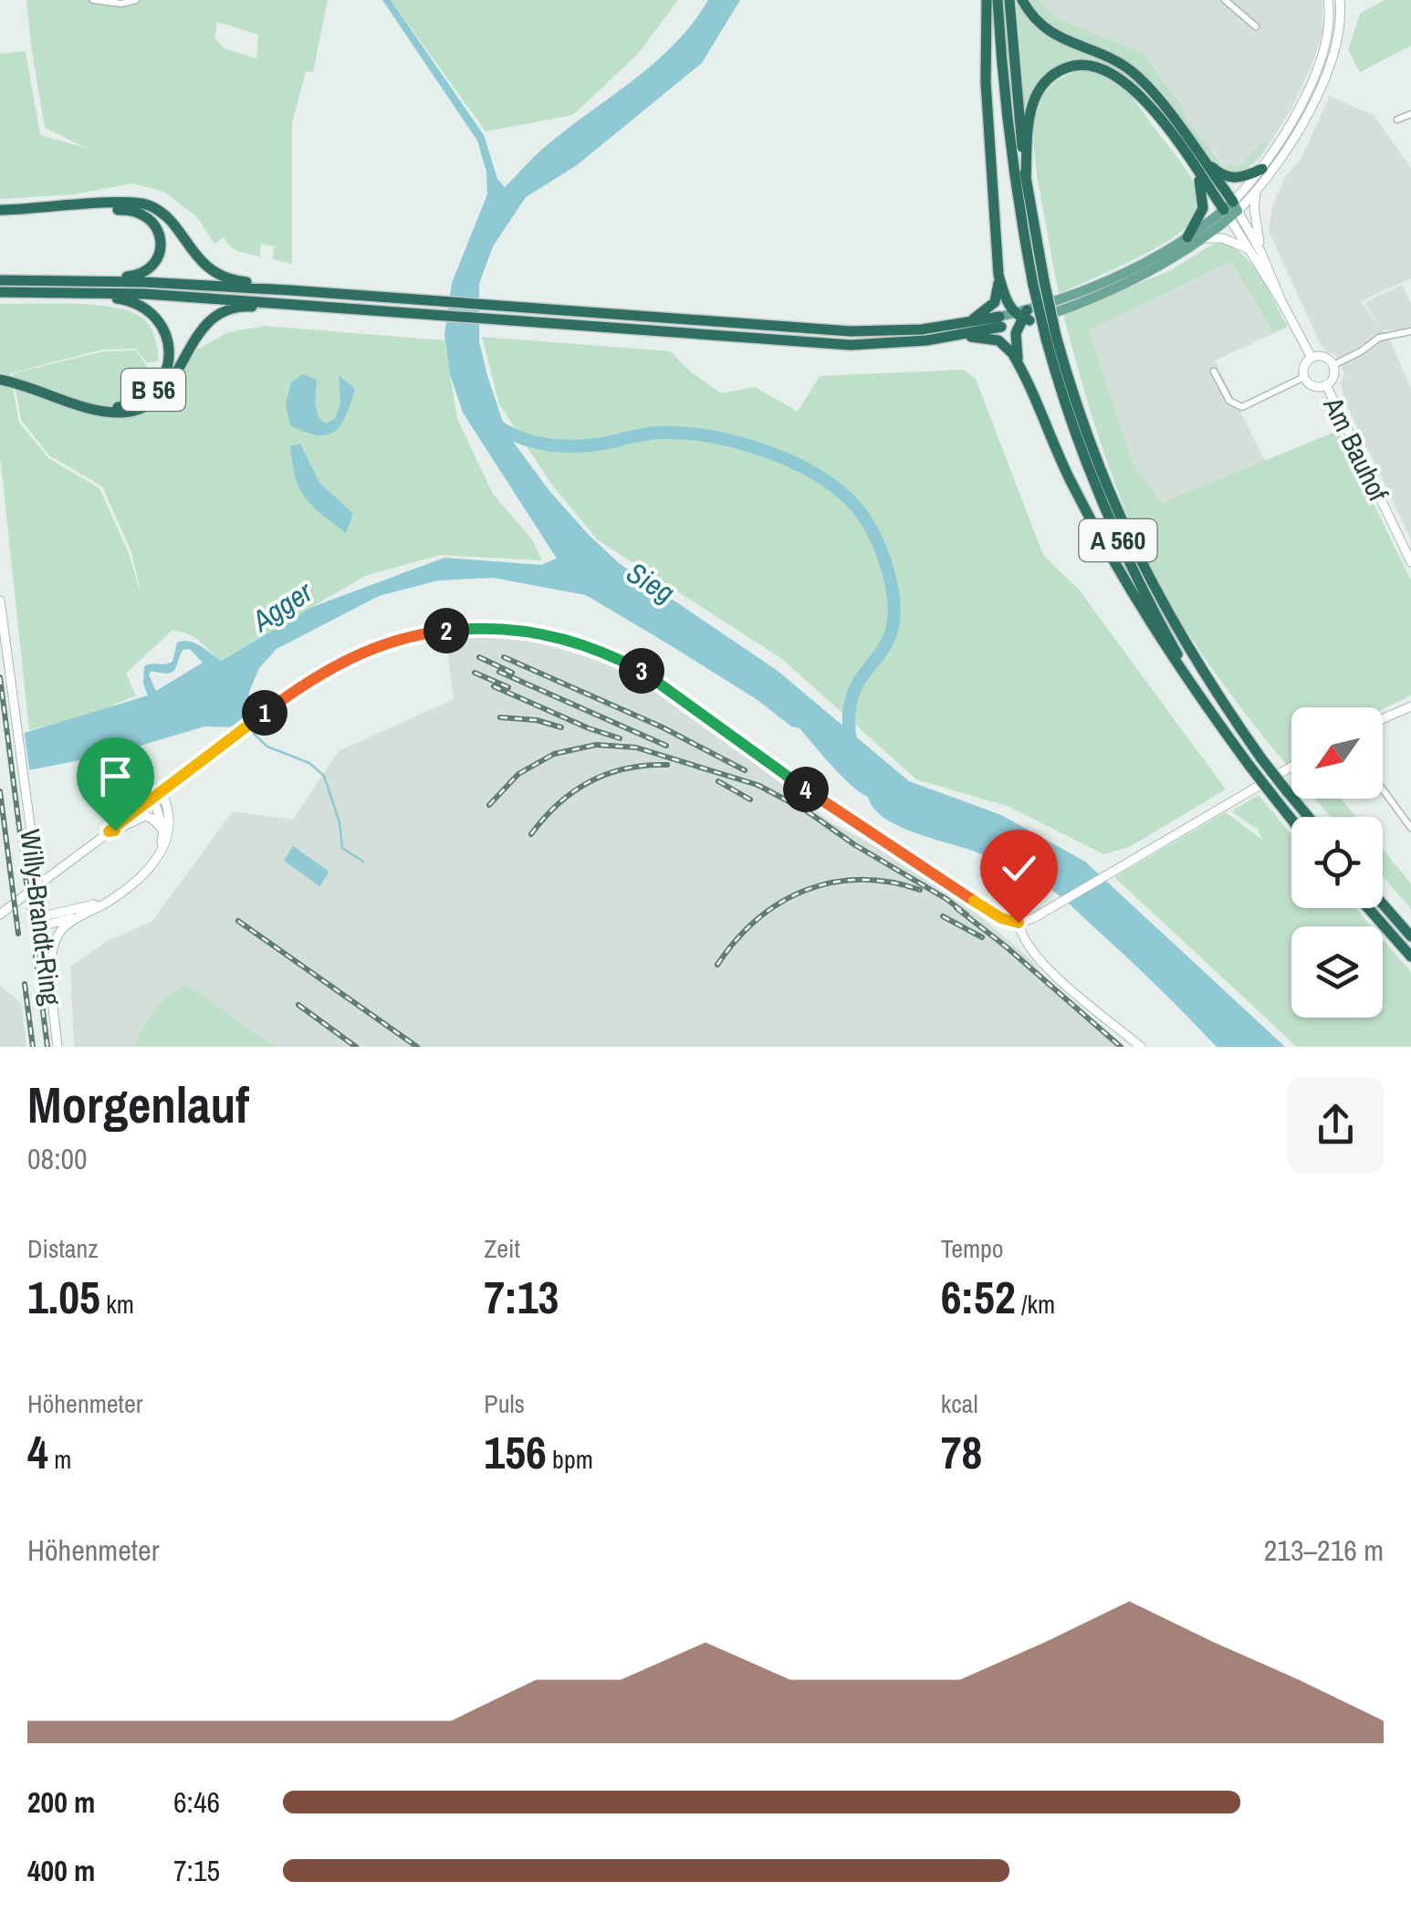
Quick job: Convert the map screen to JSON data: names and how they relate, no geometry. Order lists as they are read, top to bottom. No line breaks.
{"streets":{"highway":["B 56","A 560"],"street":["Am Bauhof","Willy-Brandt-Ring"]},"water":["Sieg","Agger"],"north":"bottom left","page":{"pins":["2","3","1","4"],"heading":["Morgenlauf","08:00"],"stats":[["Distanz","1.05 km"],["Zeit","7:13"],["Tempo","6:52 /km"],["Höhenmeter","4 m"],["Puls","156 bpm"],["kcal","78"]],"chart":["Höhenmeter","213–216 m"],"list":[{"name":"200 m","note":"6:46"},{"name":"400 m","note":"7:15"}]}}
